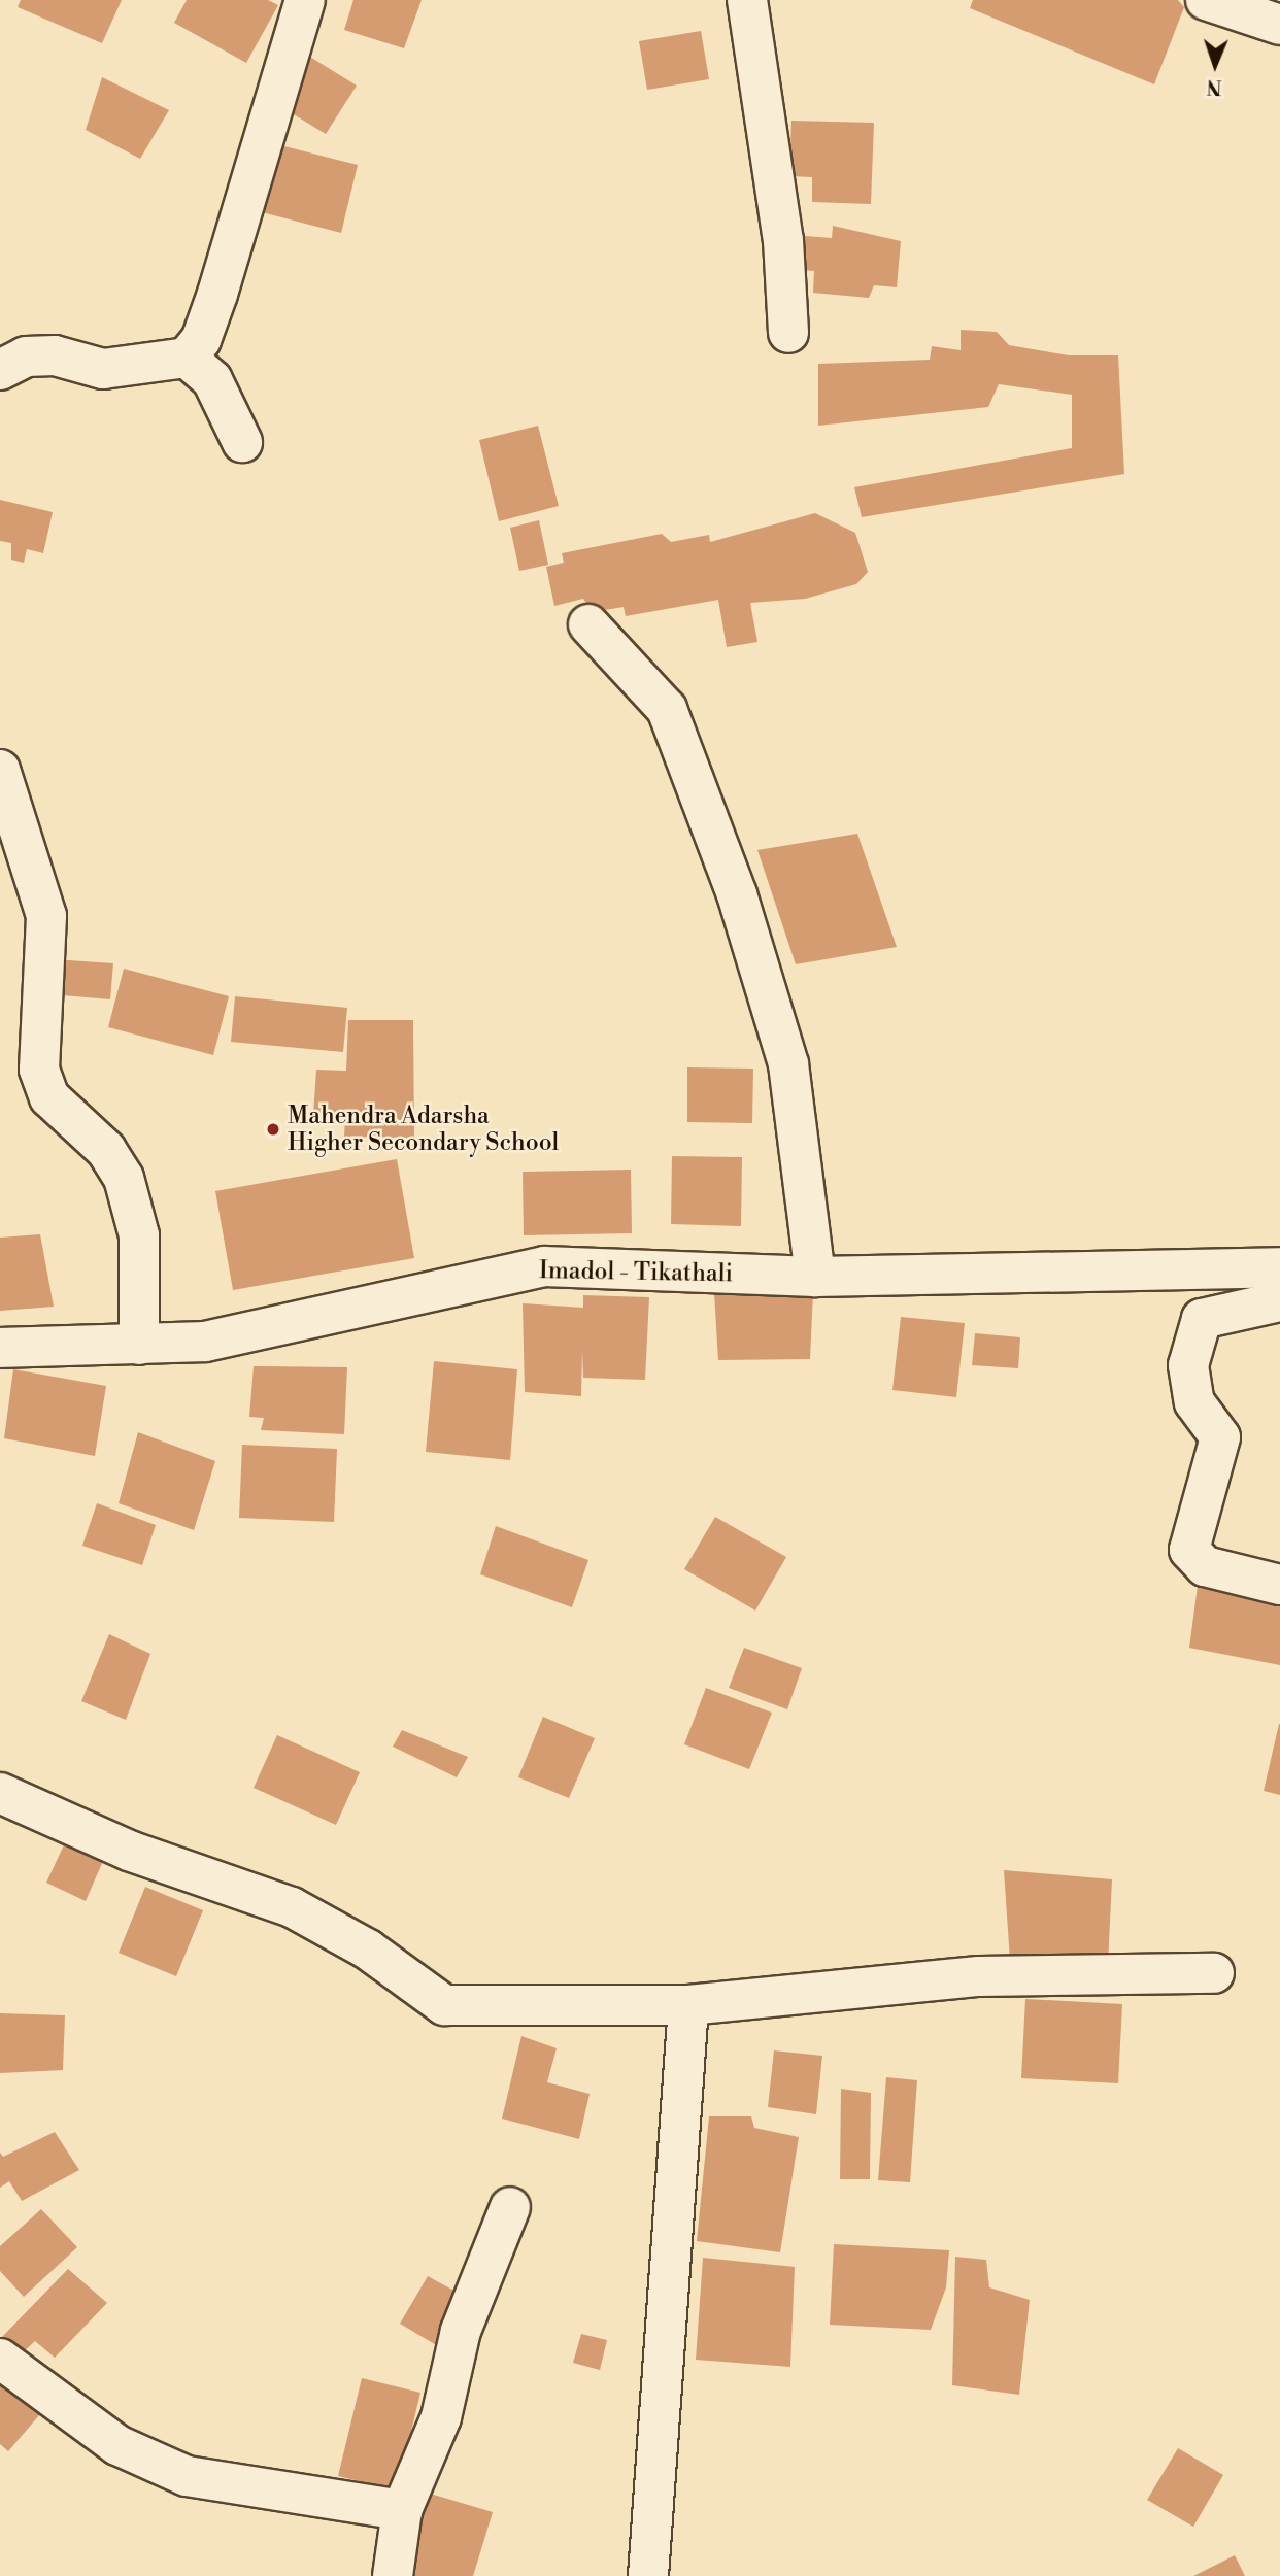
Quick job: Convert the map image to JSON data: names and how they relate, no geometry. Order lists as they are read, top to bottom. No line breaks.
{"streets":{"street":["Imadol - Tikathali"]},"places":["Mahendra Adarsha Higher Secondary School"],"north":"bottom"}
